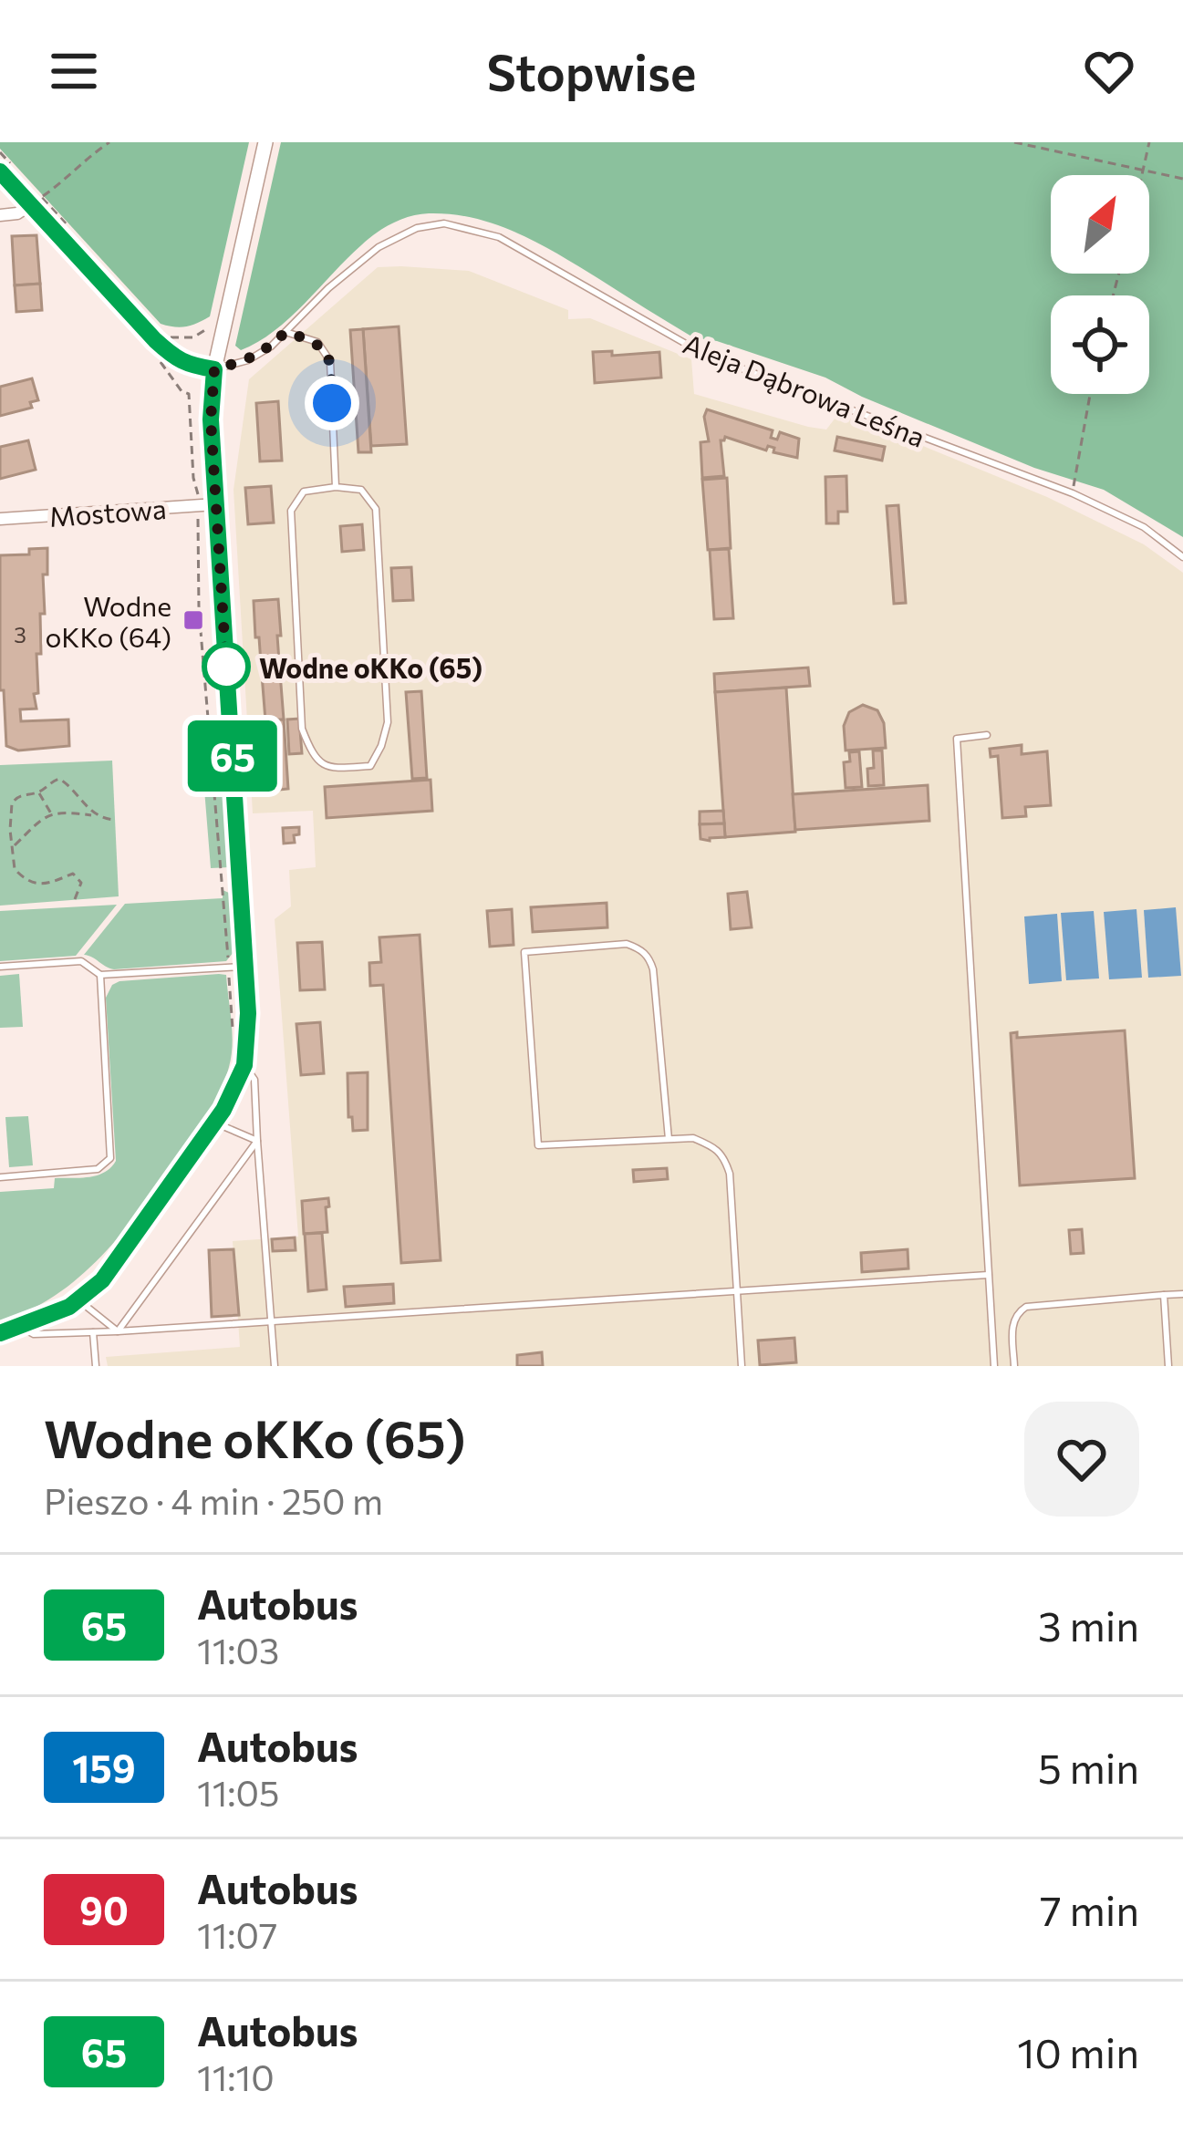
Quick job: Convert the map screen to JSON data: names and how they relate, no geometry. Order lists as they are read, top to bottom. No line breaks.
{"streets":{"street":["Mostowa"],"lane":["Aleja Dąbrowa Leśna"]},"places":{"transit":["Wodne oKKo (64)"],"other":["Wodne oKKo (65)"]},"lines":["bus line 65"],"house_numbers":["3"],"north":"top right","page":{"header":"Stopwise","on_map":"65","heading":["Wodne oKKo (65)","Pieszo · 4 min · 250 m"],"list":[{"mark":"65","name":"Autobus","note":"11:03","value":"3 min"},{"mark":"159","name":"Autobus","note":"11:05","value":"5 min"},{"mark":"90","name":"Autobus","note":"11:07","value":"7 min"},{"mark":"65","name":"Autobus","note":"11:10","value":"10 min"}]}}
